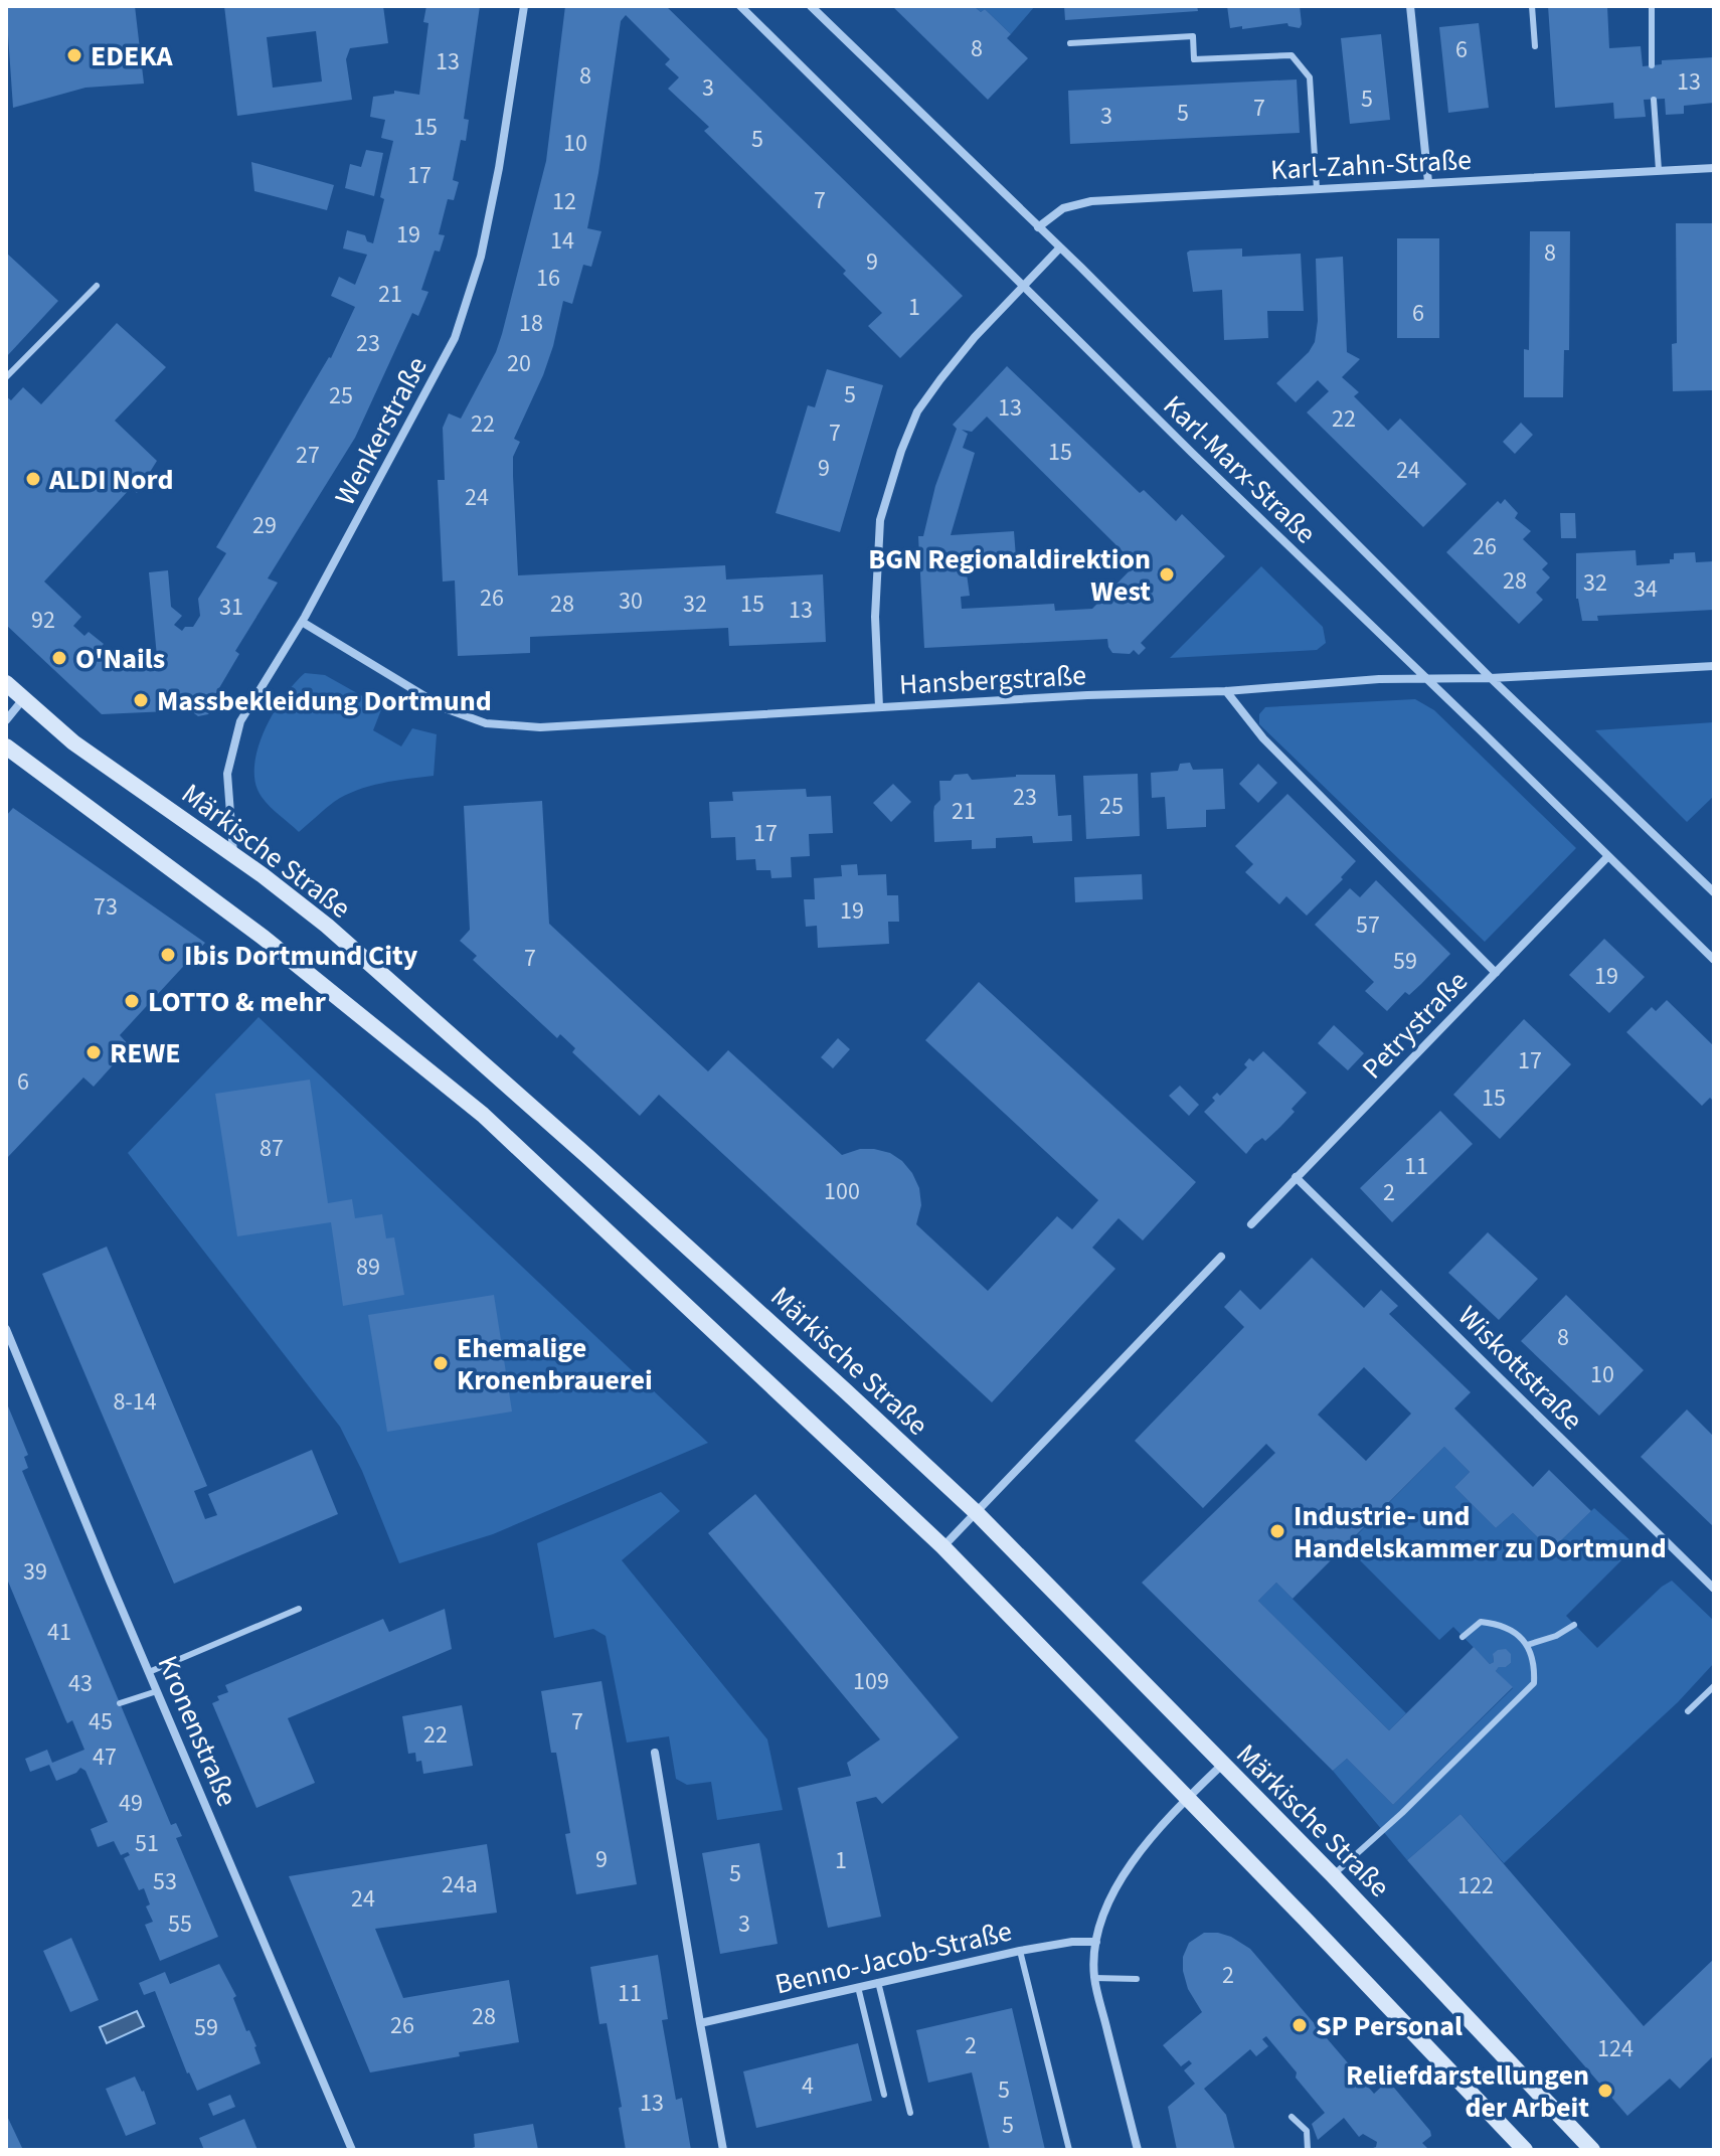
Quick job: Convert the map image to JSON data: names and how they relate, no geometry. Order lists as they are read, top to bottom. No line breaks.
{"streets":{"main road":["Märkische Straße"],"street":["Karl-Zahn-Straße","Wenkerstraße","Karl-Marx-Straße","Hansbergstraße","Petrystraße","Wiskottstraße","Kronenstraße","Benno-Jacob-Straße"]},"crossings":[["Karl-Zahn-Straße","Karl-Marx-Straße"],["Wenkerstraße","Hansbergstraße"],["Wenkerstraße","Märkische Straße"],["Karl-Marx-Straße","Hansbergstraße"],["Karl-Marx-Straße","Petrystraße"],["Petrystraße","Wiskottstraße"]],"places":["EDEKA","ALDI Nord","BGN Regionaldirektion West","O'Nails","Massbekleidung Dortmund","Ibis Dortmund City","LOTTO & mehr","REWE","Ehemalige Kronenbrauerei","Industrie- und Handelskammer zu Dortmund","SP Personal","Reliefdarstellungen der Arbeit"],"house_numbers":["8","6","13","8","13","3","5","7","5","3","15","5","10","17","7","12","19","14","8","9","16","21","1","6","18","23","20","5","25","13","22","22","7","15","27","9","24","24","29","26","28","32","34","26","30","28","32","15","31","13","92","23","25","21","17","73","19","57","7","59","19","17","6","15","87","11","100","2","89","8","10","8-14","39","41","109","43","45","7","22","47","49","51","9","1","5","53","24a","122","24","55","3","2","11","28","26","59","2","124","4","5","13","5"]}
